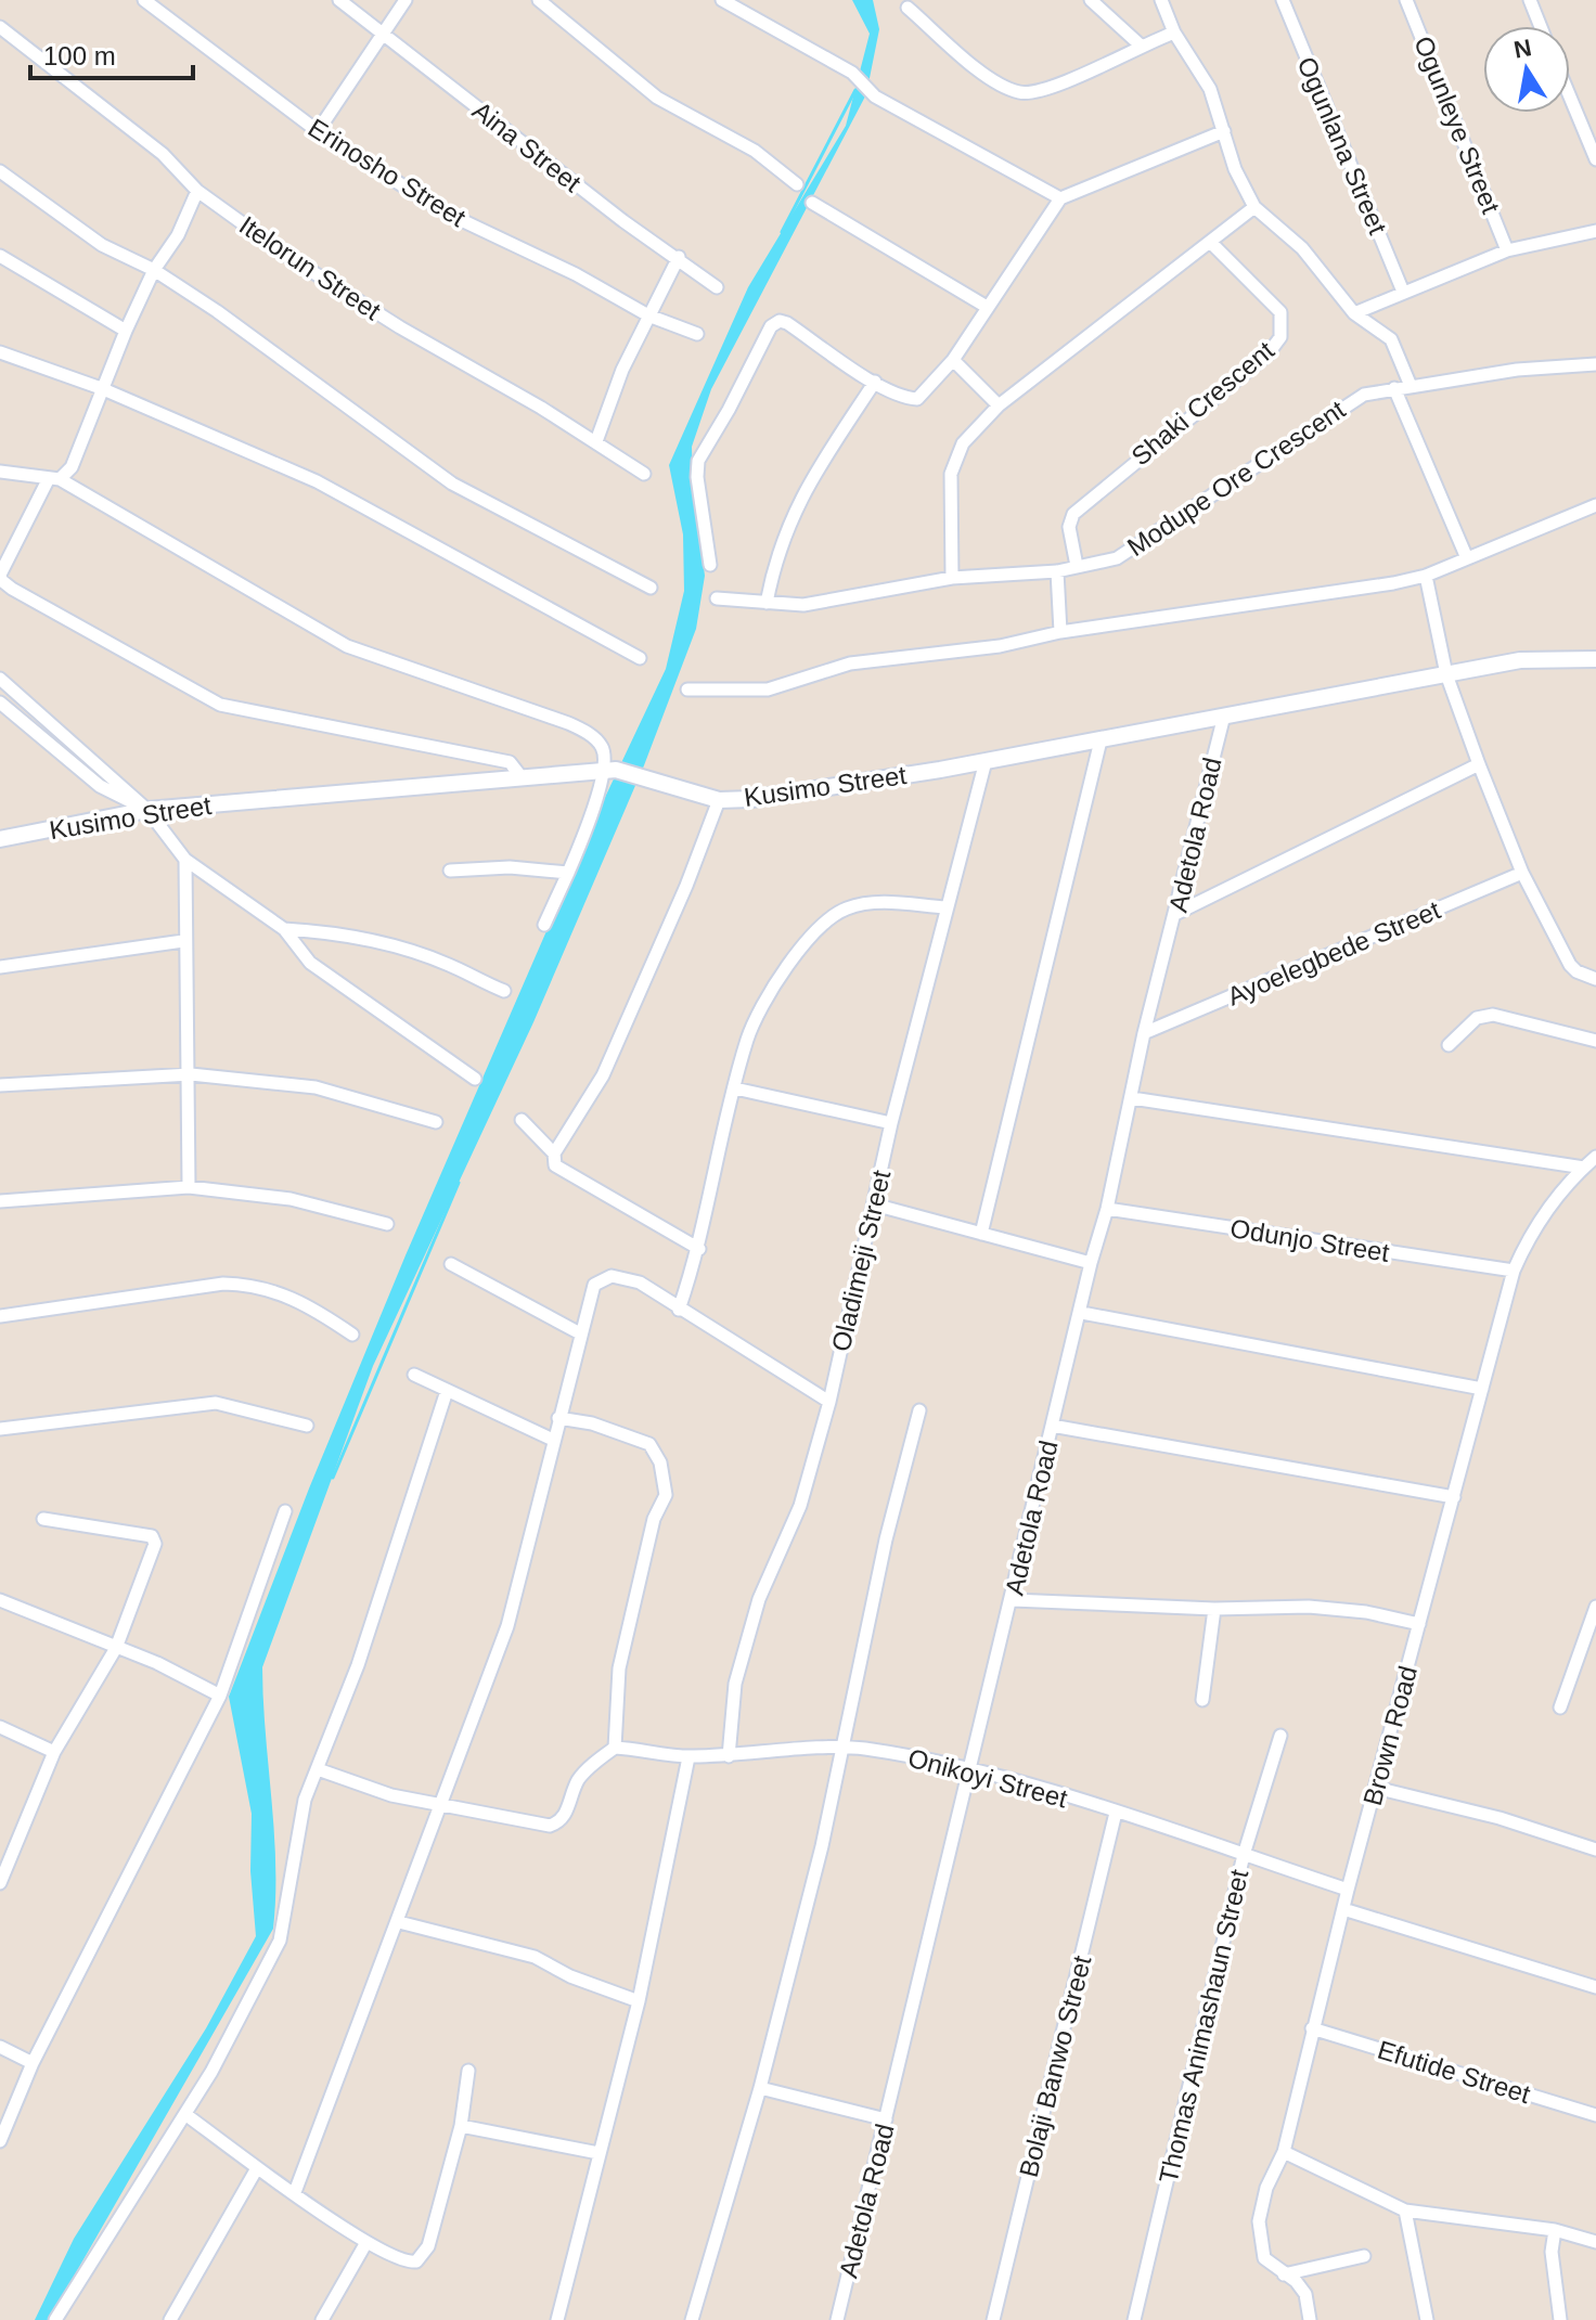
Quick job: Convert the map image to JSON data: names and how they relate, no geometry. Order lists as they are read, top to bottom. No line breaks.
{"streets":{"street":["Ogunleye Street","Ogunlana Street","Aina Street","Erinosho Street","Itelorun Street","Shaki Crescent","Modupe Ore Crescent","Kusimo Street","Adetola Road","Ayoelegbede Street","Odunjo Street","Oladimeji Street","Brown Road","Onikoyi Street","Thomas Animashaun Street","Bolaji Banwo Street","Efutide Street"]},"crossings":[["Shaki Crescent","Modupe Ore Crescent"],["Kusimo Street","Adetola Road"],["Kusimo Street","Oladimeji Street"],["Adetola Road","Ayoelegbede Street"],["Adetola Road","Odunjo Street"],["Adetola Road","Onikoyi Street"],["Odunjo Street","Brown Road"],["Oladimeji Street","Onikoyi Street"],["Brown Road","Onikoyi Street"],["Brown Road","Efutide Street"],["Onikoyi Street","Thomas Animashaun Street"],["Onikoyi Street","Bolaji Banwo Street"]],"scale_bar":"100 m","north":"top"}
